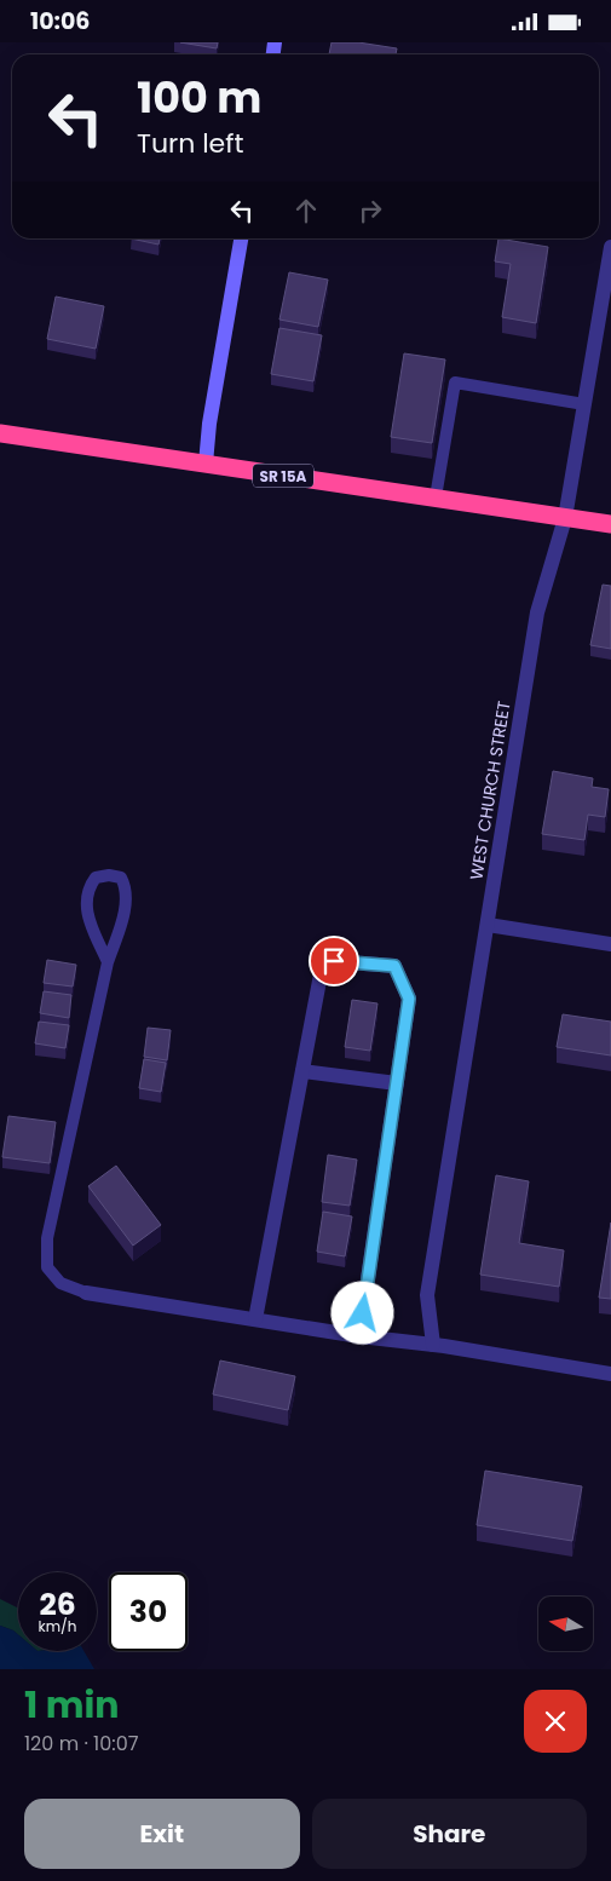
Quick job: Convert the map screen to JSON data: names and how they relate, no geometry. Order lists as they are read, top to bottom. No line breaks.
{"streets":{"highway":["SR 15A"],"street":["WEST CHURCH STREET"]},"crossings":[["SR 15A","WEST CHURCH STREET"]],"north":"left","page":{"status":"10:06","turn":["100 m","Turn left"],"speed":"26 km/h","limit":"30","heading":["1 min","120 m · 10:07"],"buttons":["Exit","Share"]}}
